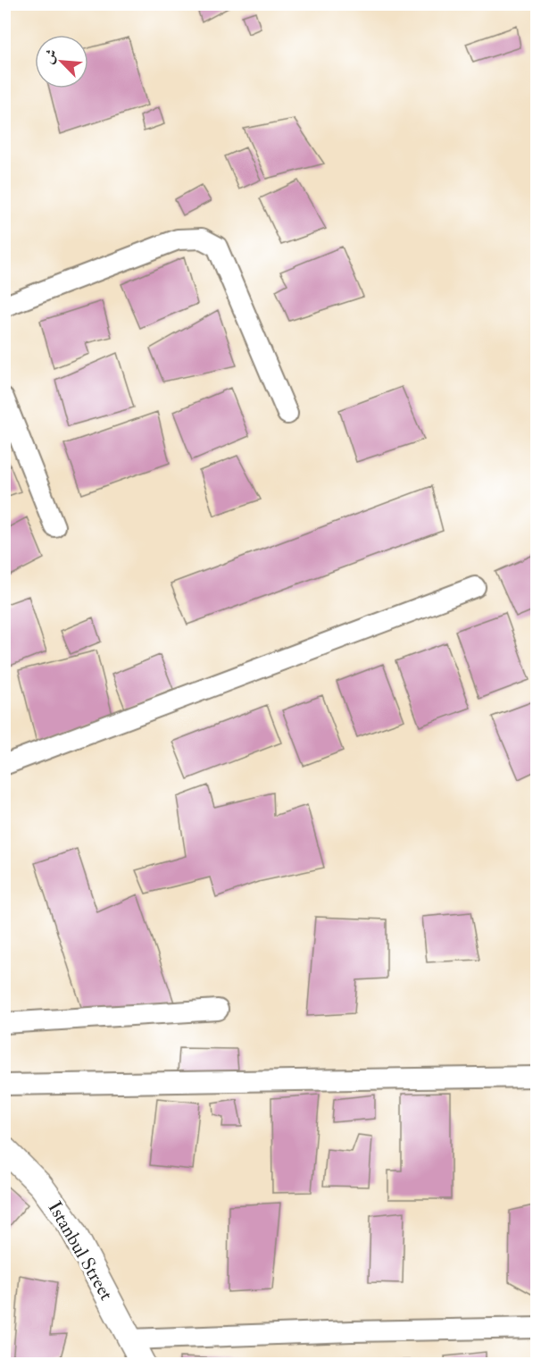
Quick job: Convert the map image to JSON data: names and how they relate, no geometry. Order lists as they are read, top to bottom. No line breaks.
{"streets":{"street":["Istanbul Street"]},"north":"top left"}
